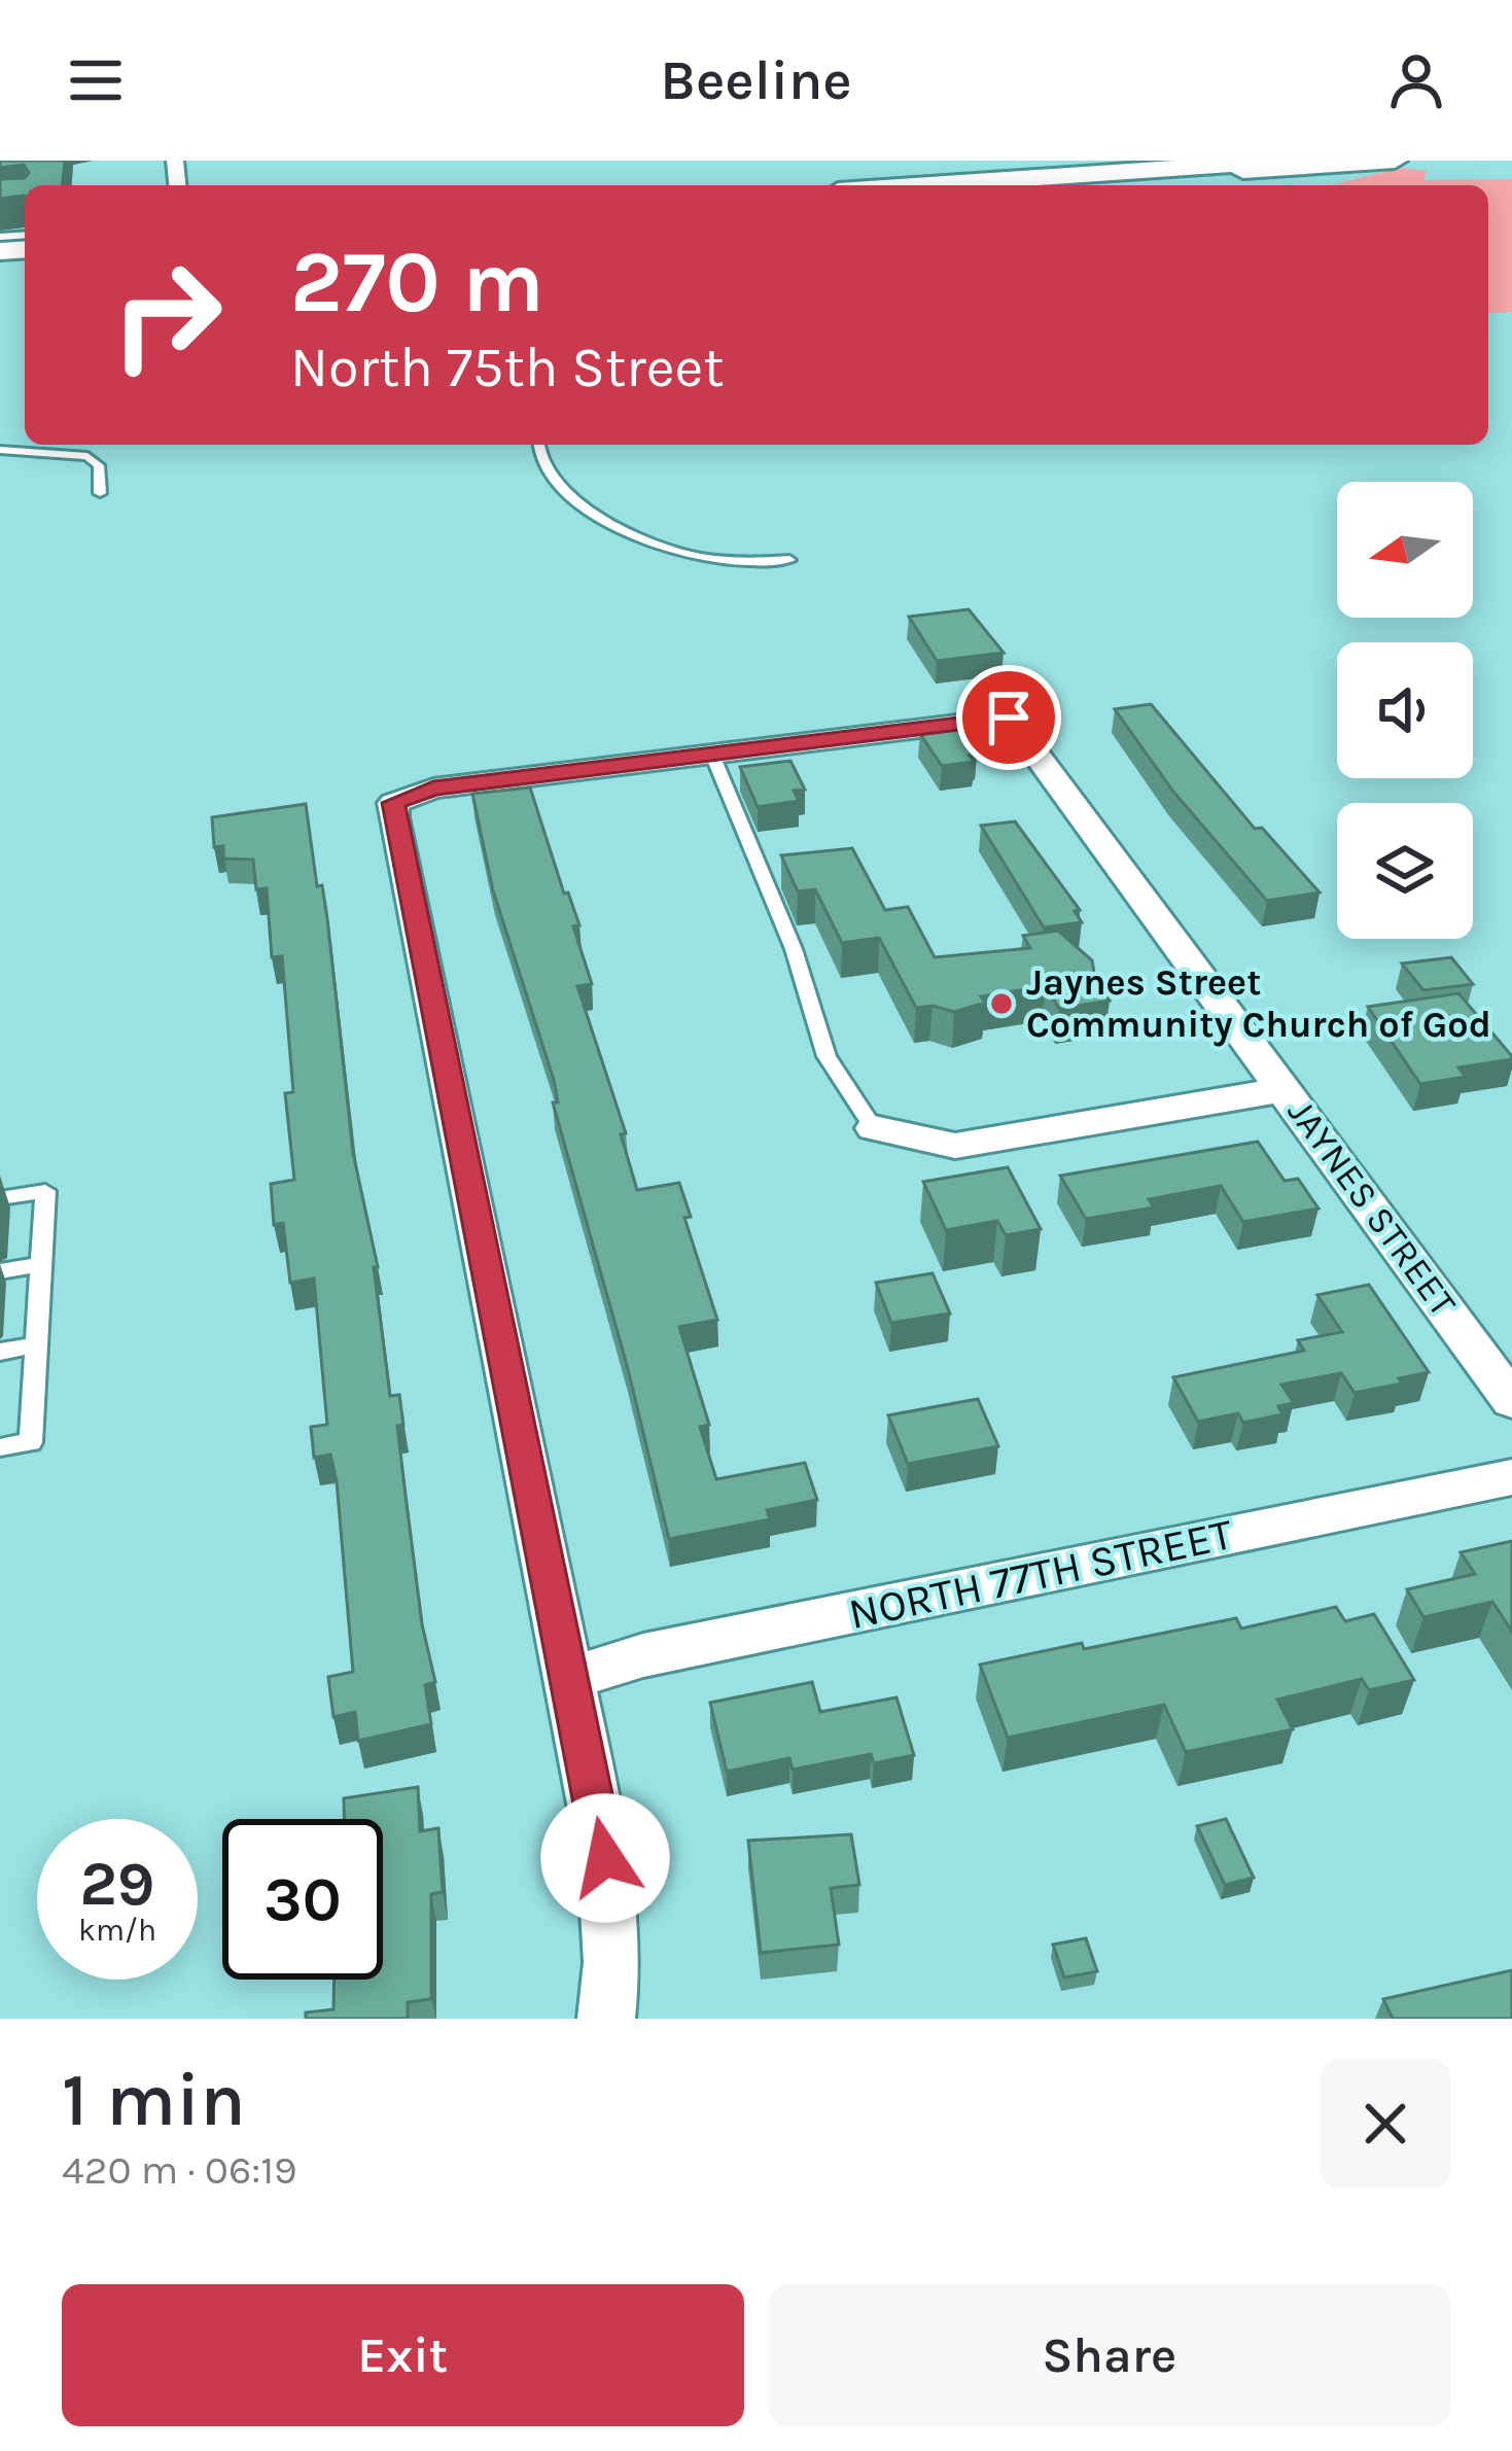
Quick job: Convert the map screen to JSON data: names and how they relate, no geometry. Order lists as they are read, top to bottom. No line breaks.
{"streets":{"street":["JAYNES STREET","NORTH 77TH STREET"]},"places":["Jaynes Street Community Church of God"],"north":"left","page":{"header":"Beeline","turn":["270 m","North 75th Street"],"speed":"29 km/h","limit":"30","heading":["1 min","420 m · 06:19"],"buttons":["Exit","Share"]}}
